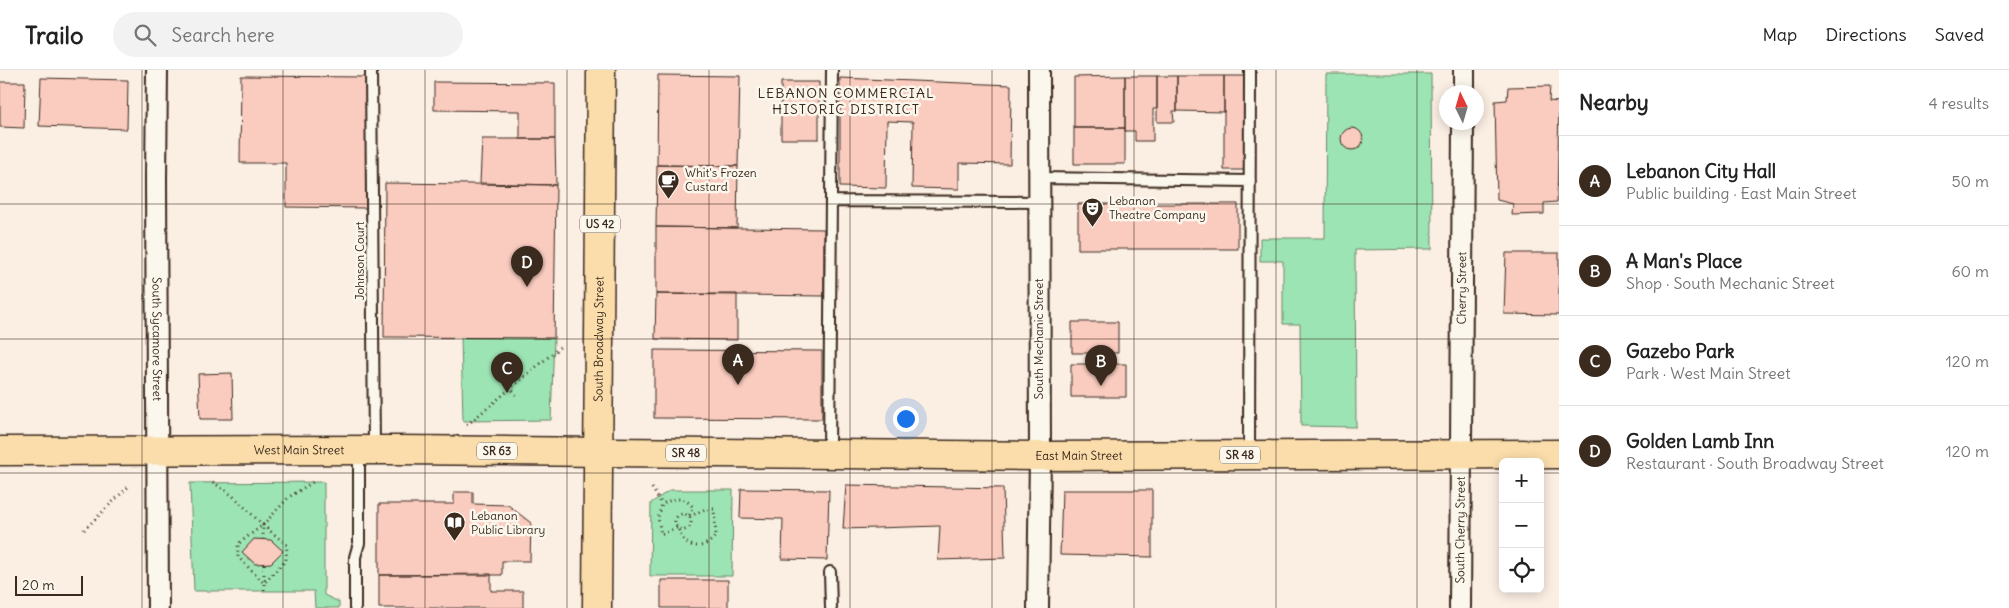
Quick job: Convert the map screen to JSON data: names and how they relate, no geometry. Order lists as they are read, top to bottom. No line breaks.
{"streets":{"main road":["US 42","South Broadway Street","West Main Street","SR 63","SR 48","East Main Street"],"street":["Cherry Street","South Sycamore Street","South Mechanic Street","South Cherry Street"],"lane":["Johnson Court"]},"crossings":[["Johnson Court","West Main Street"],["Cherry Street","East Main Street"],["Cherry Street","South Cherry Street"],["South Sycamore Street","West Main Street"],["South Broadway Street","West Main Street"],["South Broadway Street","East Main Street"],["South Mechanic Street","East Main Street"],["West Main Street","East Main Street"],["East Main Street","South Cherry Street"]],"districts":["LEBANON COMMERCIAL HISTORIC DISTRICT"],"places":{"cafe":["Whit's Frozen Custard"],"theatre":["Lebanon Theatre Company"],"library":["Lebanon Public Library"]},"scale_bar":"20 m","north":"top","page":{"header":"Trailo","search":"Search here","nav":["Map","Directions","Saved"],"heading":["Nearby","4 results"],"list":[{"mark":"A","name":"Lebanon City Hall","note":"Public building · East Main Street","value":"50 m"},{"mark":"B","name":"A Man's Place","note":"Shop · South Mechanic Street","value":"60 m"},{"mark":"C","name":"Gazebo Park","note":"Park · West Main Street","value":"120 m"},{"mark":"D","name":"Golden Lamb Inn","note":"Restaurant · South Broadway Street","value":"120 m"}],"pins":["D","A","B","C"],"map_buttons":["+","−"],"scale":"20 m"}}
